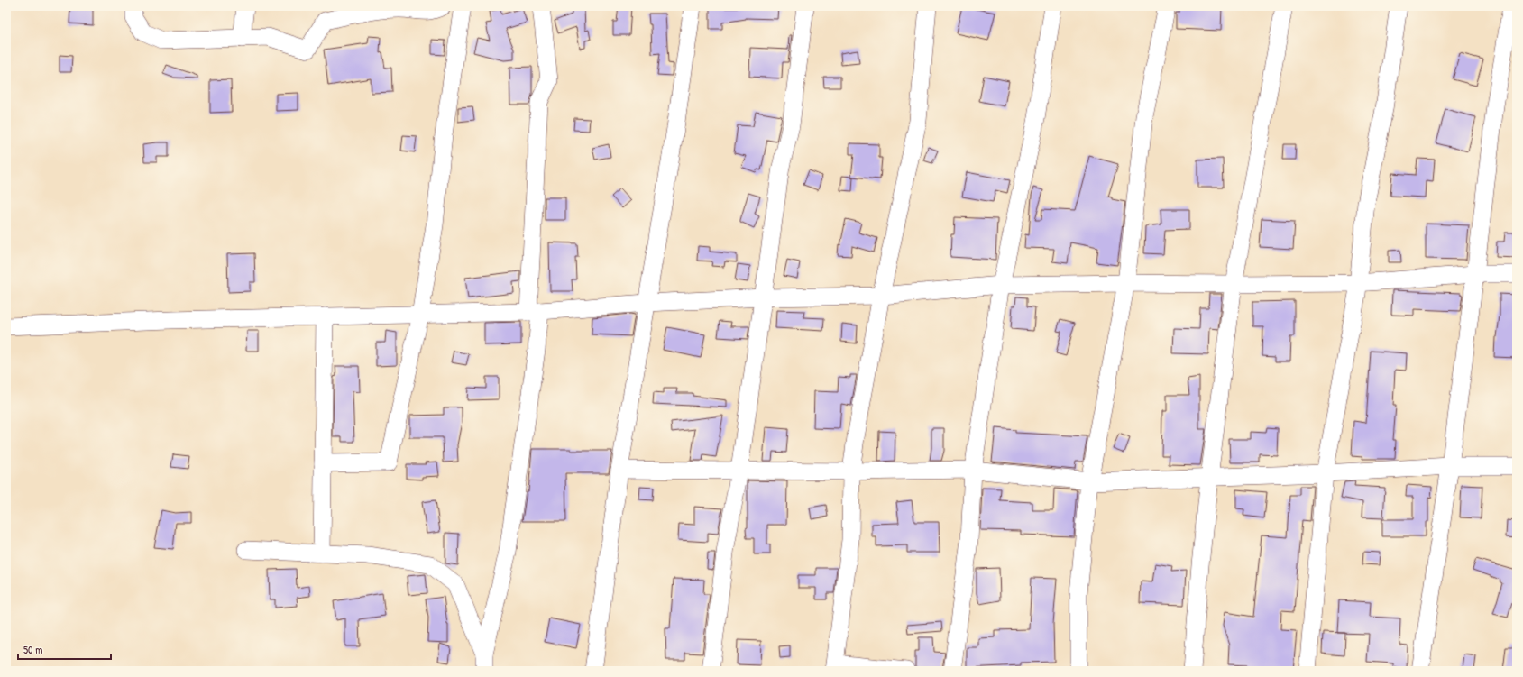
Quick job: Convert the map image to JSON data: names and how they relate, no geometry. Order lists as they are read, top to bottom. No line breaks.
{"scale_bar":"50 m"}
